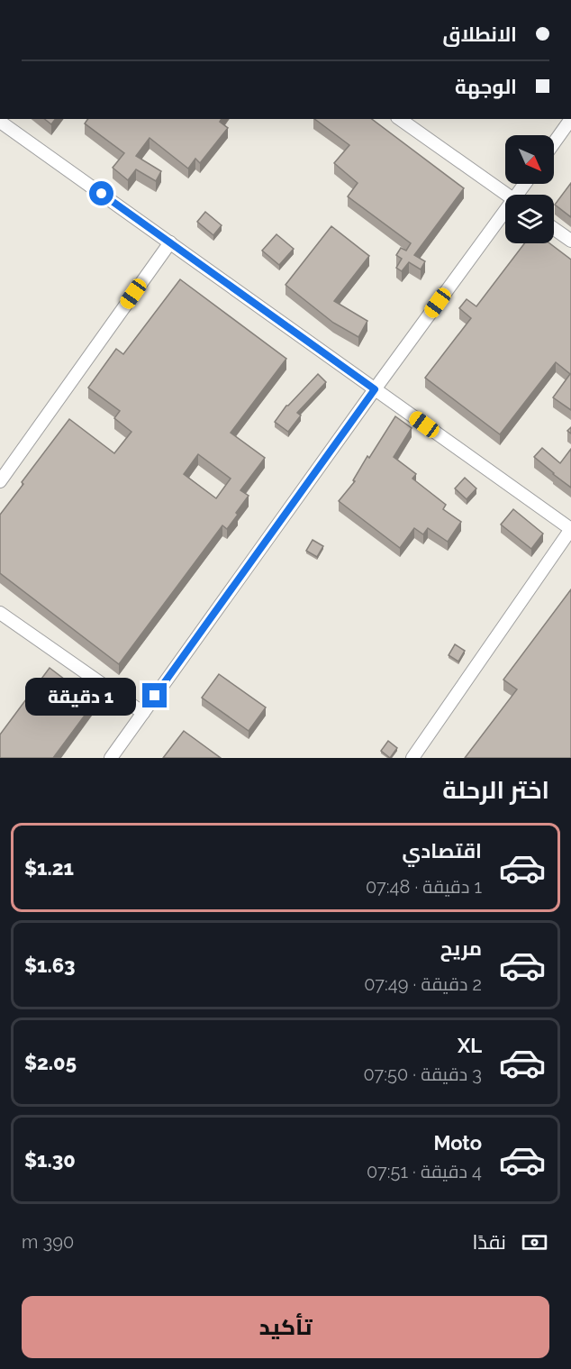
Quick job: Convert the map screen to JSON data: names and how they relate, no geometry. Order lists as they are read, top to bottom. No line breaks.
{"north":"bottom right","page":{"banner":["الانطلاق","الوجهة"],"bubble":"1 دقيقة","heading":"اختر الرحلة","list":[{"name":"اقتصادي","note":"1 دقيقة · 07:48","value":"$1.21"},{"name":"مريح","note":"2 دقيقة · 07:49","value":"$1.63"},{"name":"XL","note":"3 دقيقة · 07:50","value":"$2.05"},{"name":"Moto","note":"4 دقيقة · 07:51","value":"$1.30"}],"pay":["نقدًا","390 m"],"buttons":"تأكيد"}}
